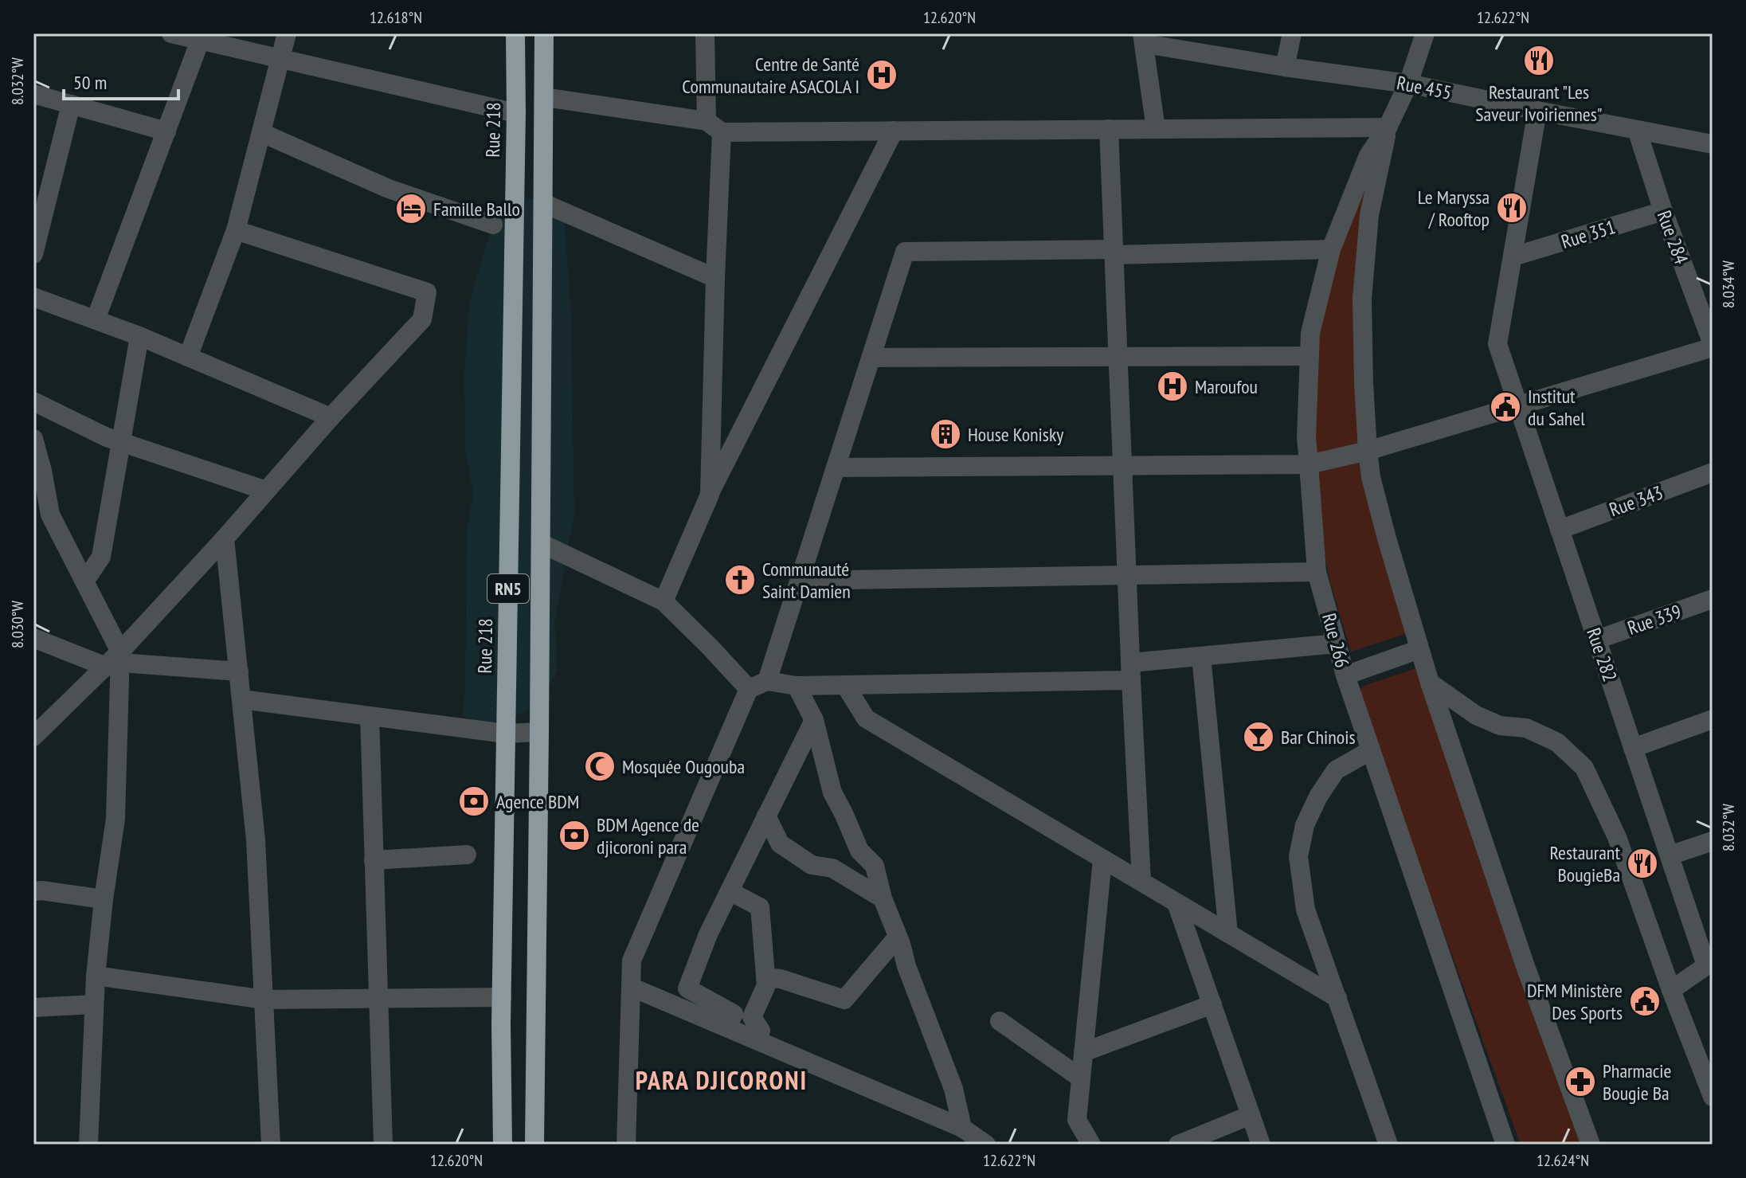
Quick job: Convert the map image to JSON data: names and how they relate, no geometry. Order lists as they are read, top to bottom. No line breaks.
{"streets":{"highway":["Rue 218","RN5"],"street":["Rue 455","Rue 351","Rue 284","Rue 343","Rue 339","Rue 266","Rue 282"]},"crossings":[["Rue 455","Rue 284"],["Rue 455","Rue 266"],["Rue 351","Rue 284"],["Rue 351","Rue 282"],["Rue 343","Rue 282"],["Rue 339","Rue 282"]],"districts":["PARA DJICORONI"],"places":{"restaurant":["Restaurant \"Les Saveur Ivoiriennes\"","Le Maryssa / Rooftop","Restaurant BougieBa"],"hospital":["Centre de Santé Communautaire ASACOLA I","Maroufou"],"hotel":["Famille Ballo"],"public building":["Institut du Sahel","DFM Ministère Des Sports"],"building":["House Konisky"],"church":["Communauté Saint Damien"],"bar":["Bar Chinois"],"mosque":["Mosquée Ougouba"],"bank":["Agence BDM","BDM Agence de djicoroni para"],"pharmacy":["Pharmacie Bougie Ba"]},"scale_bar":"50 m","coordinates":["12.618°N","12.620°N","12.622°N","8.032°W","8.034°W","8.030°W","12.624°N"]}
